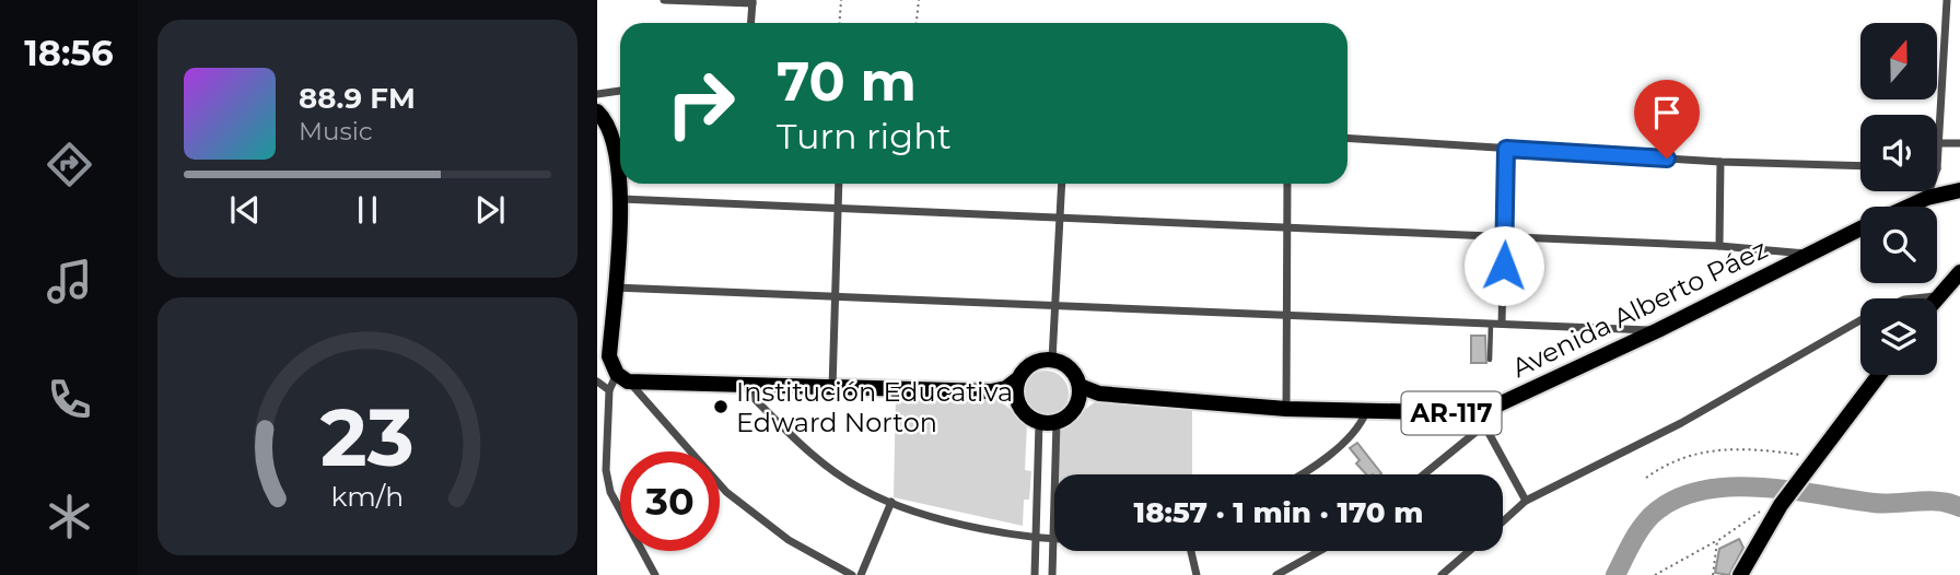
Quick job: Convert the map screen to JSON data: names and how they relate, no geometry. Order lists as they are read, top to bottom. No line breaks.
{"streets":{"main road":["Avenida Alberto Páez","AR-117"]},"crossings":[["Avenida Alberto Páez","AR-117"]],"places":["Institución Educativa Edward Norton"],"north":"top","page":{"tabs":"18:56","turn":["70 m","Turn right"],"song":["88.9 FM","Music"],"limit":"30","trip":"18:57 · 1 min · 170 m","gauge":["23","km/h"]}}
